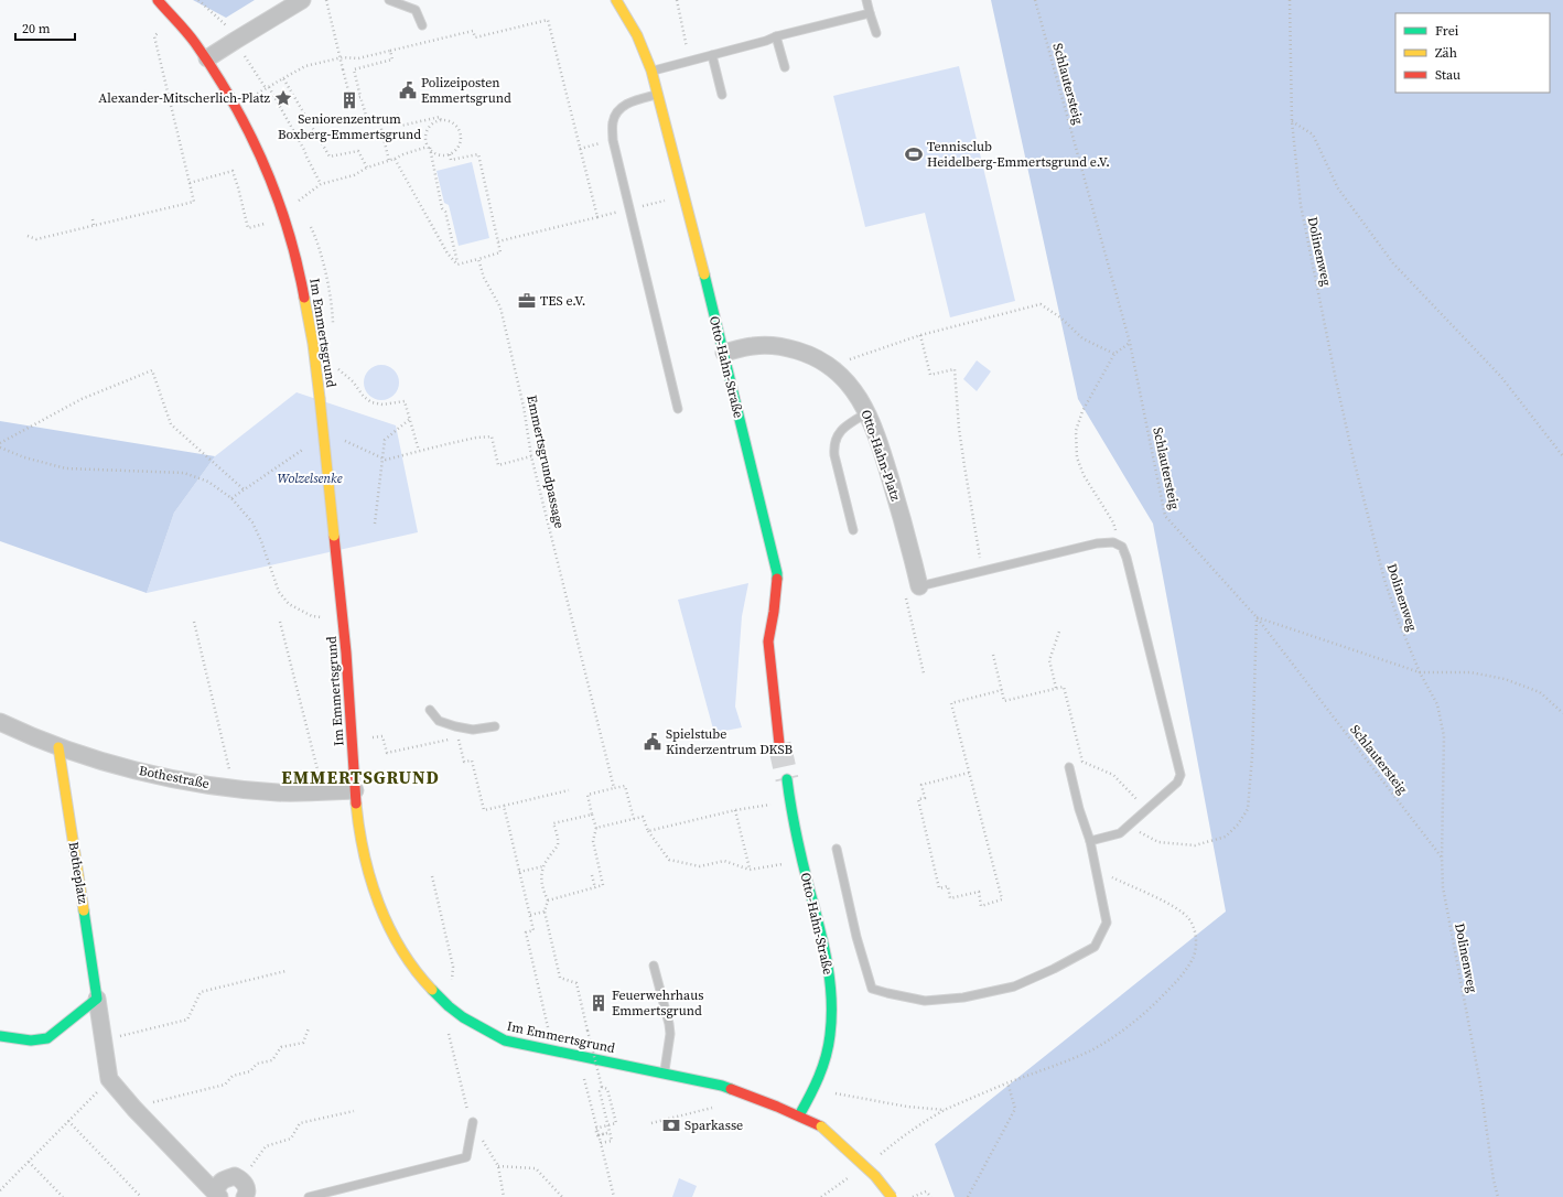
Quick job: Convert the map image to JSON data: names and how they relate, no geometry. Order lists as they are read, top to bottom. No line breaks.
{"streets":{"street":["Im Emmertsgrund","Otto-Hahn-Straße","Otto-Hahn-Platz","Bothestraße","Botheplatz"],"path":["Schlautersteig","Dolinenweg","Emmertsgrundpassage"]},"crossings":[["Schlautersteig","Dolinenweg"],["Im Emmertsgrund","Otto-Hahn-Straße"],["Im Emmertsgrund","Bothestraße"],["Otto-Hahn-Straße","Otto-Hahn-Platz"],["Bothestraße","Botheplatz"]],"districts":["EMMERTSGRUND"],"parks":["Wolzelsenke"],"places":{"public building":["Polizeiposten Emmertsgrund","Spielstube Kinderzentrum DKSB"],"place":["Alexander-Mitscherlich-Platz"],"building":["Seniorenzentrum Boxberg-Emmertsgrund","Feuerwehrhaus Emmertsgrund"],"sports":["Tennisclub Heidelberg-Emmertsgrund e.V."],"office":["TES e.V."],"bank":["Sparkasse"]},"legend":["Frei","Zäh","Stau"],"scale_bar":"20 m"}
